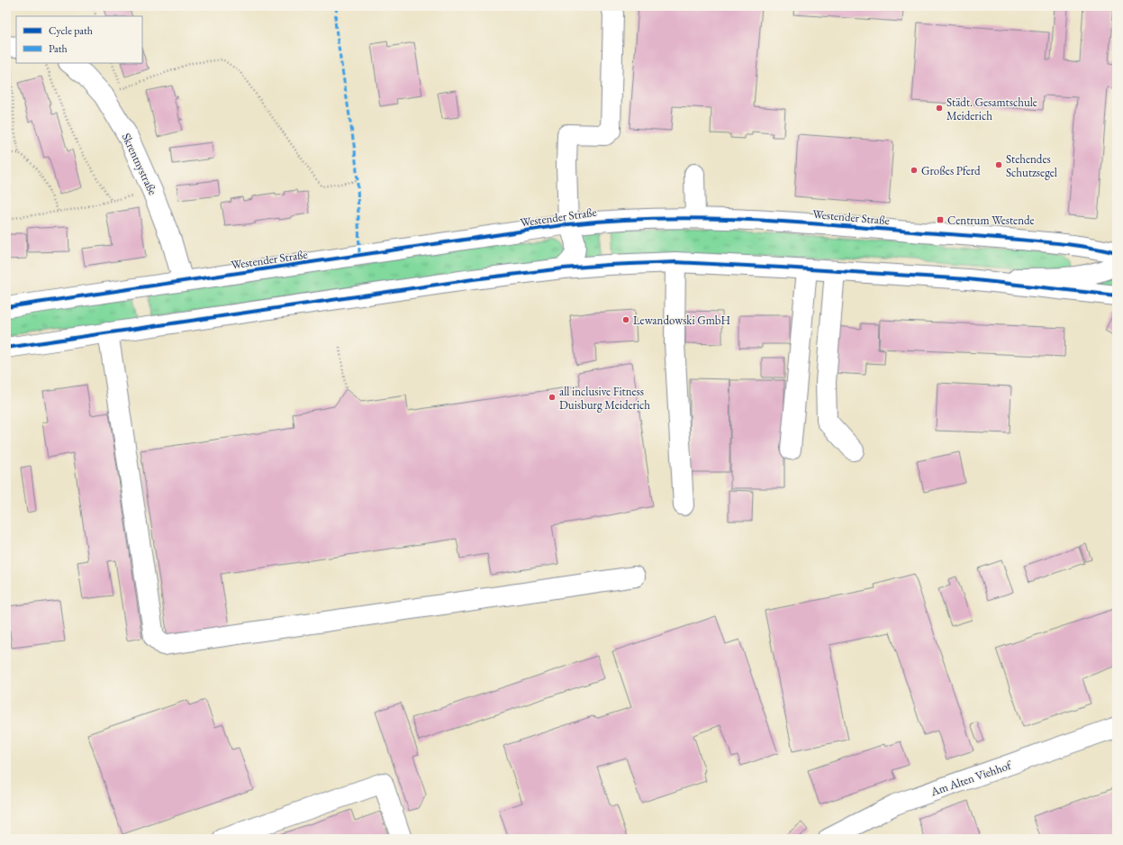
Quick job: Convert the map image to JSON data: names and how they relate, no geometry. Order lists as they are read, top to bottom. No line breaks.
{"streets":{"main road":["Skrentnystraße","Westender Straße","Am Alten Viehhof"]},"crossings":[["Skrentnystraße","Westender Straße"]],"places":{"other":["Städt. Gesamtschule Meiderich","Stehendes Schutzsegel","Großes Pferd","Lewandowski GmbH","all inclusive Fitness Duisburg Meiderich"],"transit":["Centrum Westende"]},"legend":["Cycle path","Path"]}
